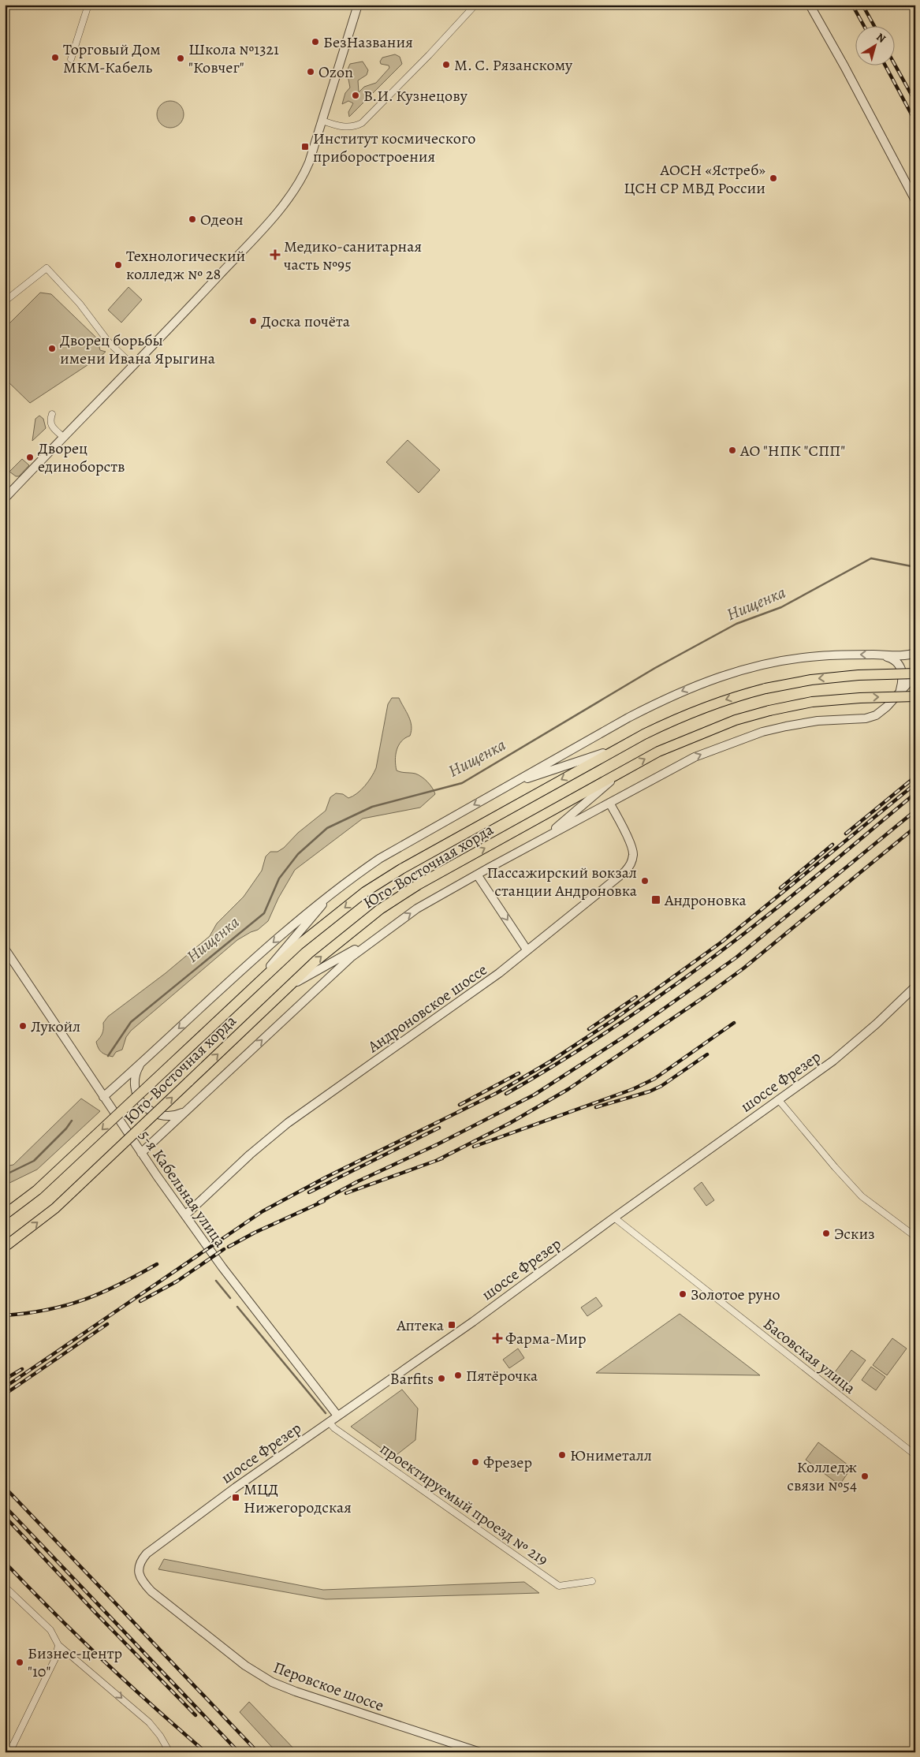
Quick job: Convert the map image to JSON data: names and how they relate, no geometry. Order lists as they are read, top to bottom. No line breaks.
{"streets":{"main road":["Юго-Восточная хорда"],"street":["Андроновское шоссе","шоссе Фрезер","5-я Кабельная улица","Басовская улица","проектируемый проезд № 219","Перовское шоссе"]},"crossings":[["Андроновское шоссе","5-я Кабельная улица"],["шоссе Фрезер","5-я Кабельная улица"],["шоссе Фрезер","Басовская улица"],["шоссе Фрезер","проектируемый проезд № 219"],["шоссе Фрезер","Перовское шоссе"]],"water":["Нищенка"],"places":{"other":["БезНазвания","Торговый Дом МКМ-Кабель","Школа №1321 \"Ковчег\"","М. С. Рязанскому","Ozon","В.И. Кузнецову","АОСН «Ястреб» ЦСН СР МВД России","Одеон","Технологический колледж № 28","Доска почёта","Дворец борьбы имени Ивана Ярыгина","АО \"НПК \"СПП\"","Дворец единоборств","Пассажирский вокзал станции Андроновка","Лукойл","Эскиз","Золотое руно","Пятёрочка","Barfits","Юниметалл","Фрезер","Колледж связи №54","Бизнес-центр \"10\""],"transit":["Институт космического приборостроения","Андроновка","Аптека","МЦД Нижегородская"],"health":["Медико-санитарная часть №95","Фарма-Мир"]},"north":"top right"}
